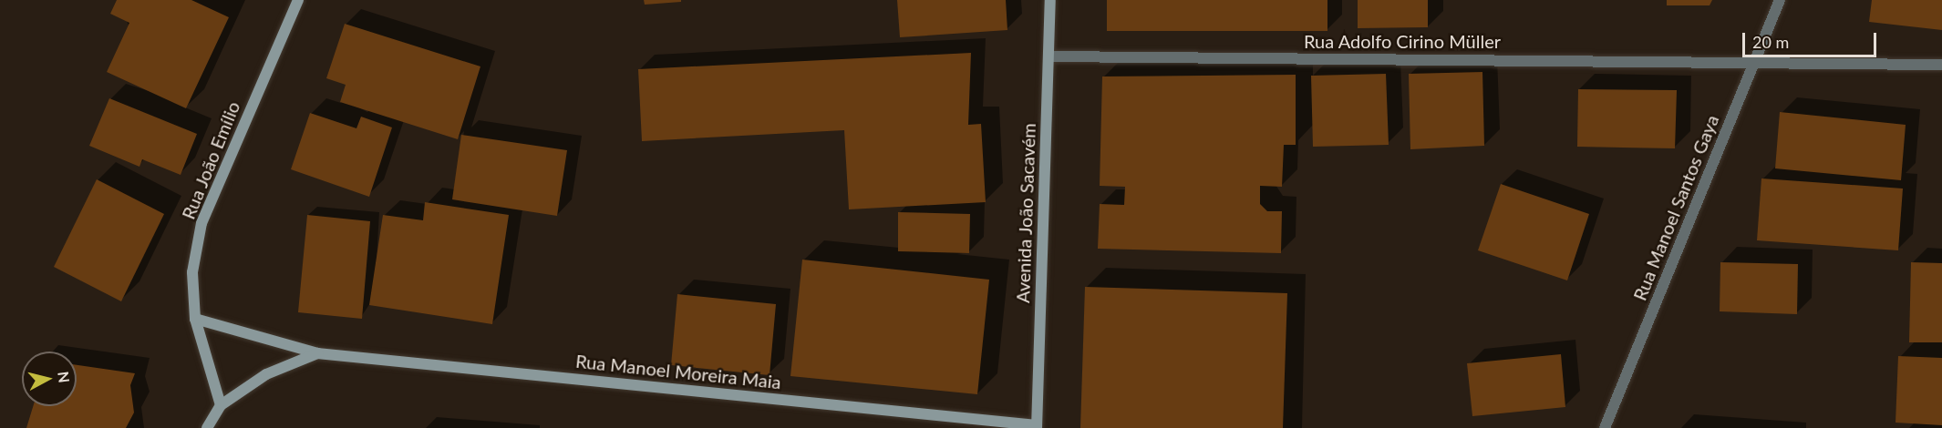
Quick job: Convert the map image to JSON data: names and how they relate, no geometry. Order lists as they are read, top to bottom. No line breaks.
{"streets":{"street":["Rua Adolfo Cirino Müller","Rua João Emílio","Rua Manoel Santos Gaya","Avenida João Sacavém","Rua Manoel Moreira Maia"]},"crossings":[["Rua Adolfo Cirino Müller","Rua Manoel Santos Gaya"],["Rua Adolfo Cirino Müller","Avenida João Sacavém"],["Rua João Emílio","Rua Manoel Moreira Maia"],["Avenida João Sacavém","Rua Manoel Moreira Maia"]],"scale_bar":"20 m","north":"right"}
